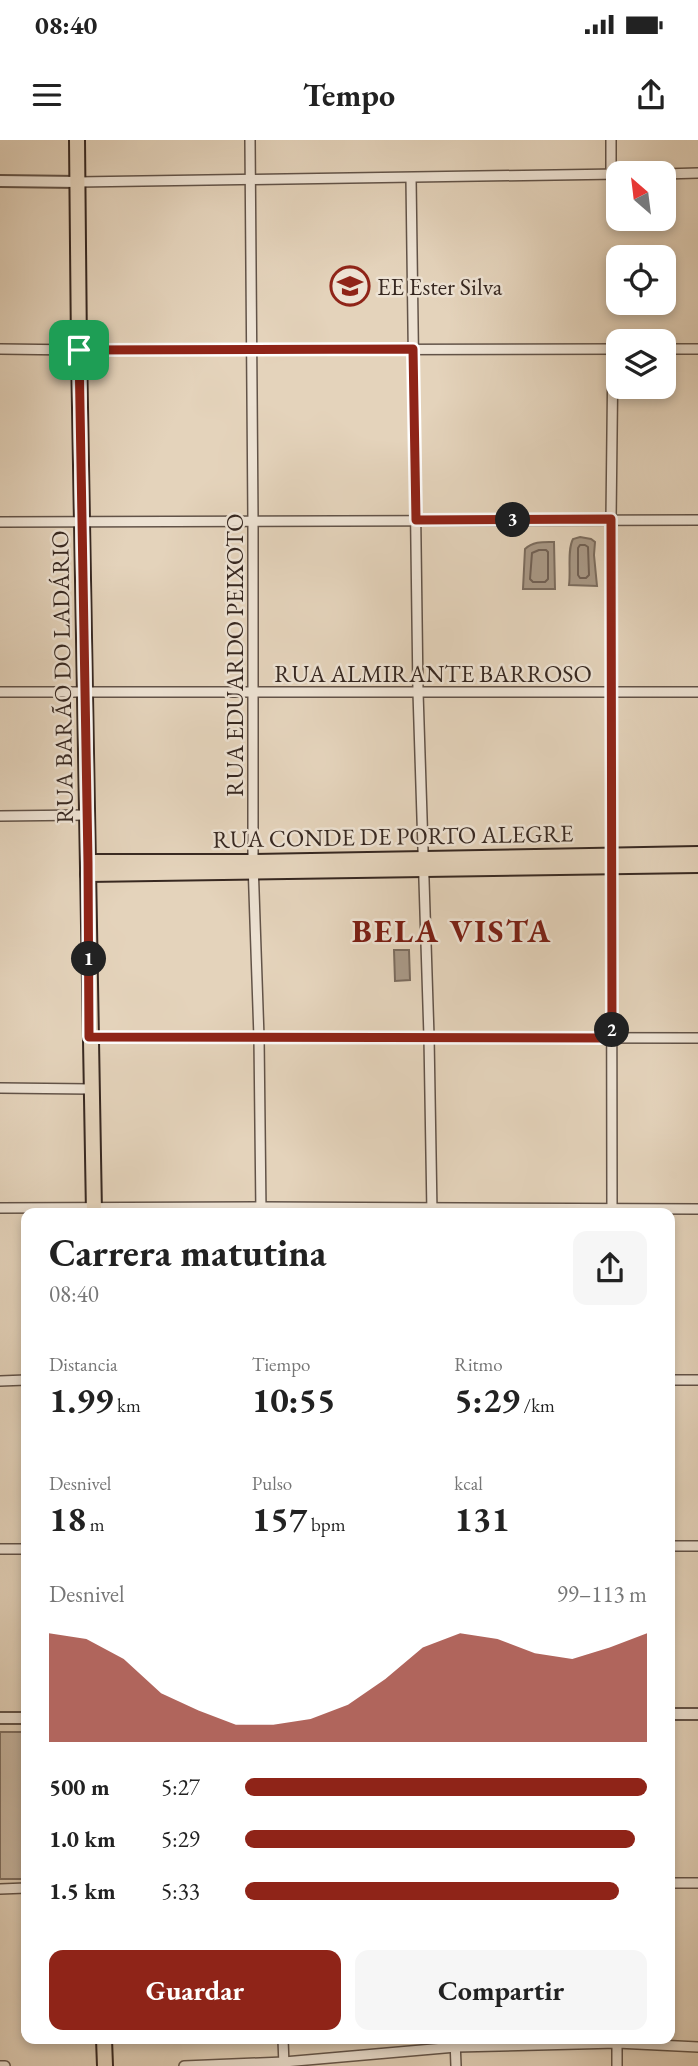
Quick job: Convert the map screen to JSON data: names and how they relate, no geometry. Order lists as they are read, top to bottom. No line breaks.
{"streets":{"main road":["RUA BARÃO DO LADÁRIO","RUA CONDE DE PORTO ALEGRE"],"street":["RUA EDUARDO PEIXOTO","RUA ALMIRANTE BARROSO"]},"crossings":[["RUA EDUARDO PEIXOTO","RUA ALMIRANTE BARROSO"],["RUA EDUARDO PEIXOTO","RUA CONDE DE PORTO ALEGRE"],["RUA ALMIRANTE BARROSO","RUA BARÃO DO LADÁRIO"],["RUA BARÃO DO LADÁRIO","RUA CONDE DE PORTO ALEGRE"]],"districts":["BELA VISTA"],"places":{"school or university":["EE Ester Silva"]},"north":"top left","page":{"status":"08:40","header":"Tempo","pins":["3","1","2"],"heading":["Carrera matutina","08:40"],"stats":[["Distancia","1.99 km"],["Tiempo","10:55"],["Ritmo","5:29 /km"],["Desnivel","18 m"],["Pulso","157 bpm"],["kcal","131"]],"chart":["Desnivel","99–113 m"],"list":[{"name":"500 m","note":"5:27"},{"name":"1.0 km","note":"5:29"},{"name":"1.5 km","note":"5:33"}],"buttons":["Guardar","Compartir"]}}
